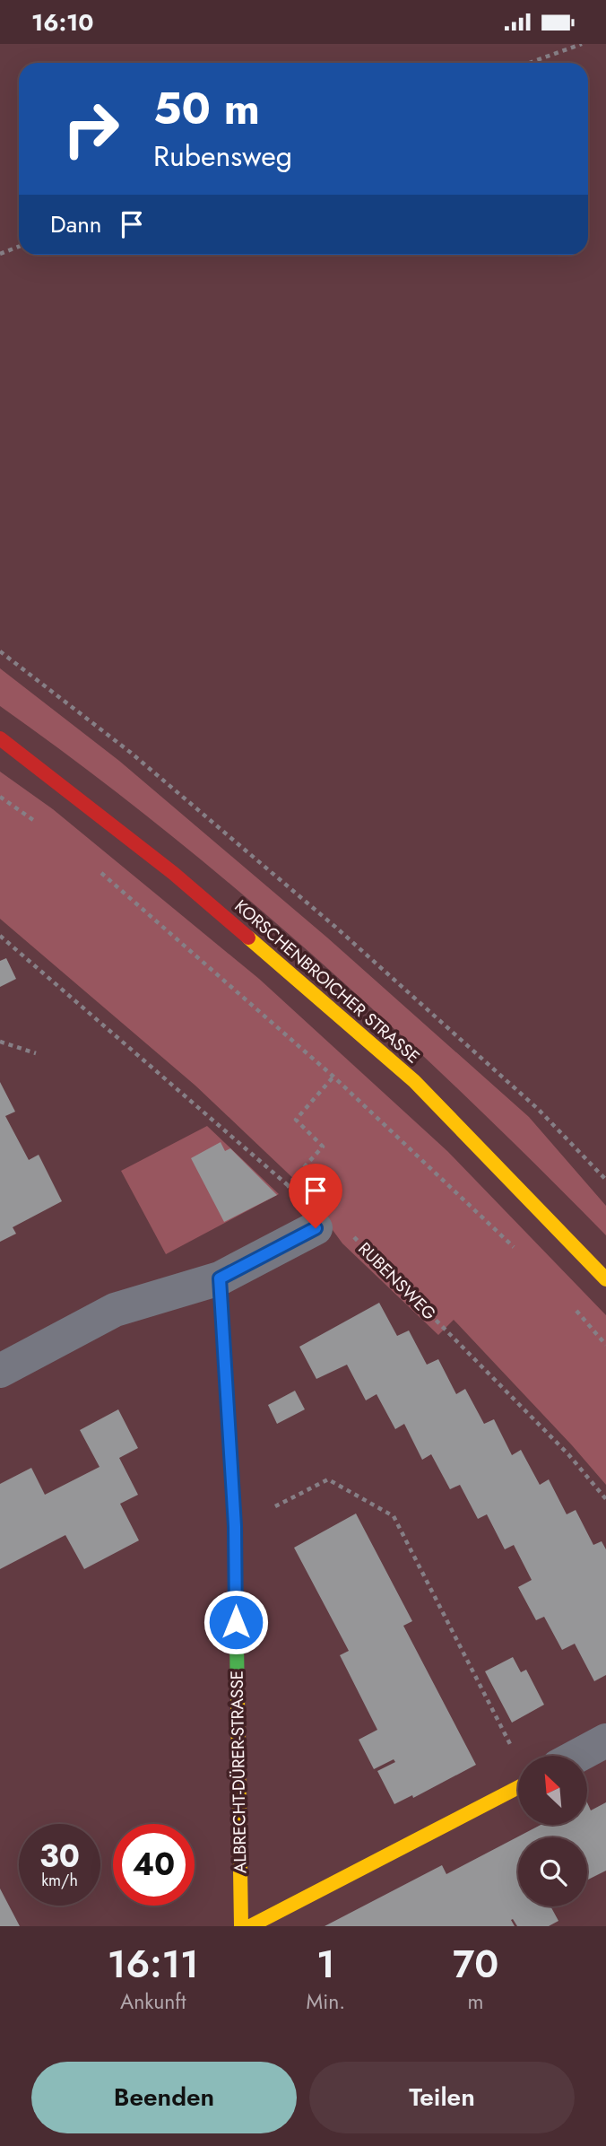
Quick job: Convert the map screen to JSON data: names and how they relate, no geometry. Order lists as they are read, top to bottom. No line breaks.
{"streets":{"street":["KORSCHENBROICHER STRASSE","ALBRECHT-DÜRER-STRASSE"],"path":["RUBENSWEG"]},"north":"top left","page":{"status":"16:10","turn":["50 m","Rubensweg"],"then":"Dann","speed":"30 km/h","limit":"40","eta":["16:11","Ankunft","1","Min.","70","m"],"buttons":["Beenden","Teilen"]}}
